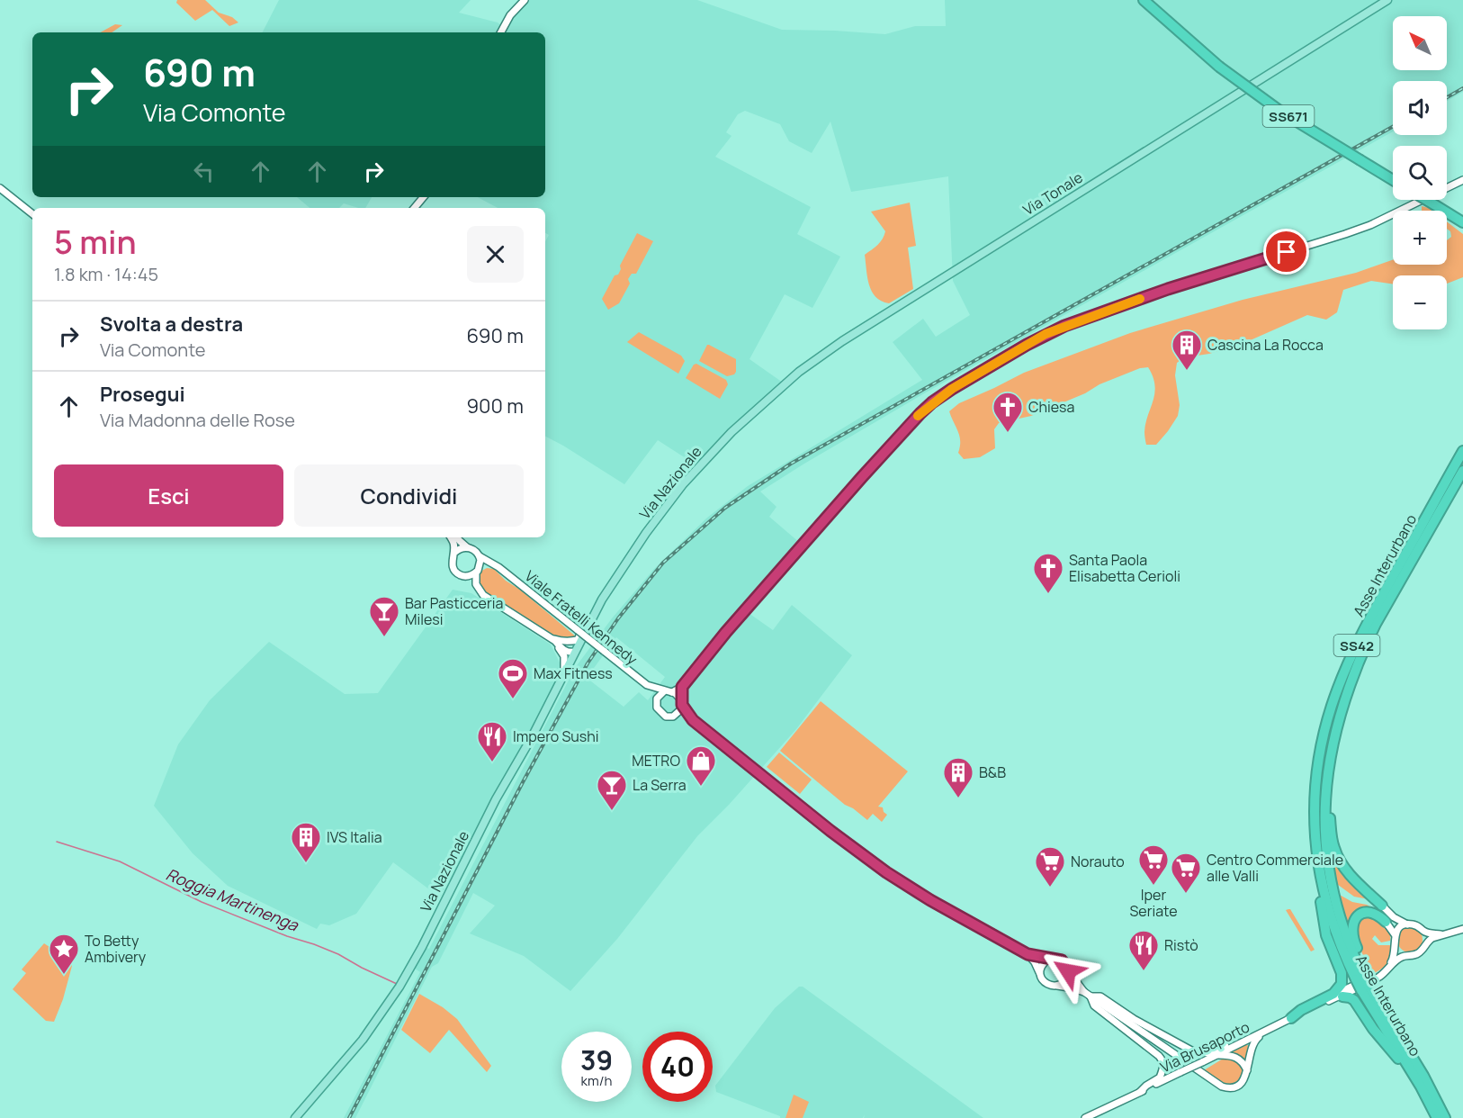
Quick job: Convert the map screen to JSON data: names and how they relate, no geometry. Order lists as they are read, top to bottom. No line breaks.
{"streets":{"highway":["SS671","Asse Interurbano","SS42"],"main road":["Via Tonale","Via Nazionale"],"street":["Viale Fratelli Kennedy","Via Brusaporto"]},"crossings":[["Via Tonale","Via Nazionale"],["Via Nazionale","Viale Fratelli Kennedy"],["Asse Interurbano","SS42"]],"water":["Roggia Martinenga"],"places":{"building":["Cascina La Rocca","B&B","IVS Italia"],"church":["Chiesa","Santa Paola Elisabetta Cerioli"],"bar":["Bar Pasticceria Milesi","La Serra"],"sports":["Max Fitness"],"restaurant":["Impero Sushi","Ristò"],"shop":["METRO"],"supermarket":["Iper Seriate","Norauto","Centro Commerciale alle Valli"],"place":["To Betty Ambivery"]},"north":"top left","page":{"map_buttons":["+","−"],"turn":["690 m","Via Comonte"],"heading":["5 min","1.8 km · 14:45"],"list":[{"name":"Svolta a destra","note":"Via Comonte","value":"690 m"},{"name":"Prosegui","note":"Via Madonna delle Rose","value":"900 m"}],"buttons":["Esci","Condividi"],"speed":"39 km/h","limit":"40"}}
